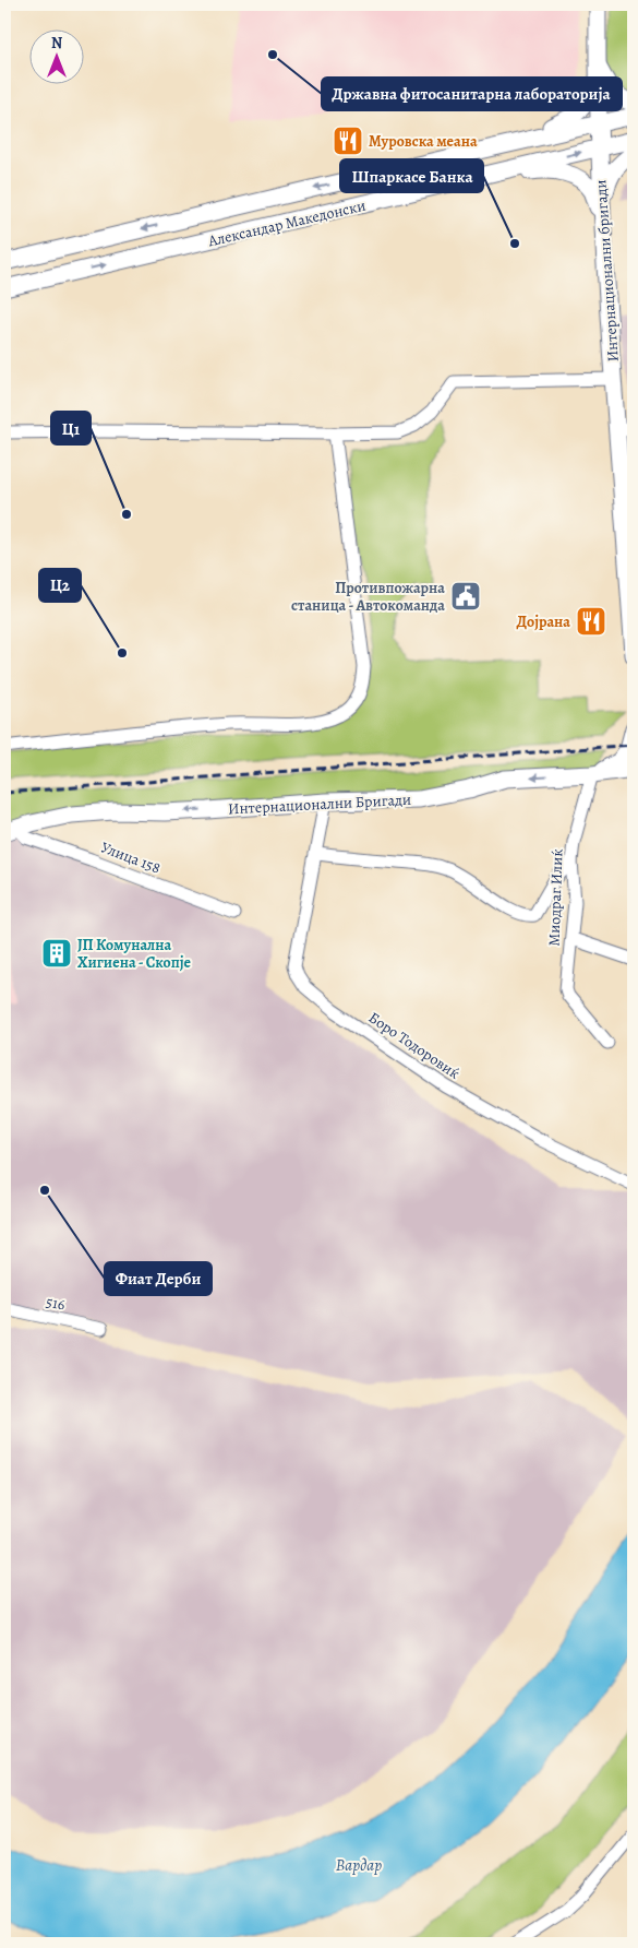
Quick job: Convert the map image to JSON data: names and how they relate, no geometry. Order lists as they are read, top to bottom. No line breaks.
{"streets":{"street":["Александар Македонски","Интернационални бригади","Интернационални Бригади","Улица 158","Миодраг Илиќ","Боро Тодоровиќ","516"]},"crossings":[["Александар Македонски","Интернационални бригади"],["Интернационални Бригади","Улица 158"],["Интернационални Бригади","Миодраг Илиќ"],["Интернационални Бригади","Боро Тодоровиќ"]],"one_way":["Интернационални Бригади"],"water":["Вардар"],"places":{"other":["Државна фитосанитарна лабораторија","Шпаркасе Банка","Ц1","Ц2","Фиат Дерби"],"restaurant":["Муровска меана","Дојрана"],"public building":["Противпожарна станица - Автокоманда"],"building":["ЈП Комунална Хигиена - Скопје"]},"north":"top"}
